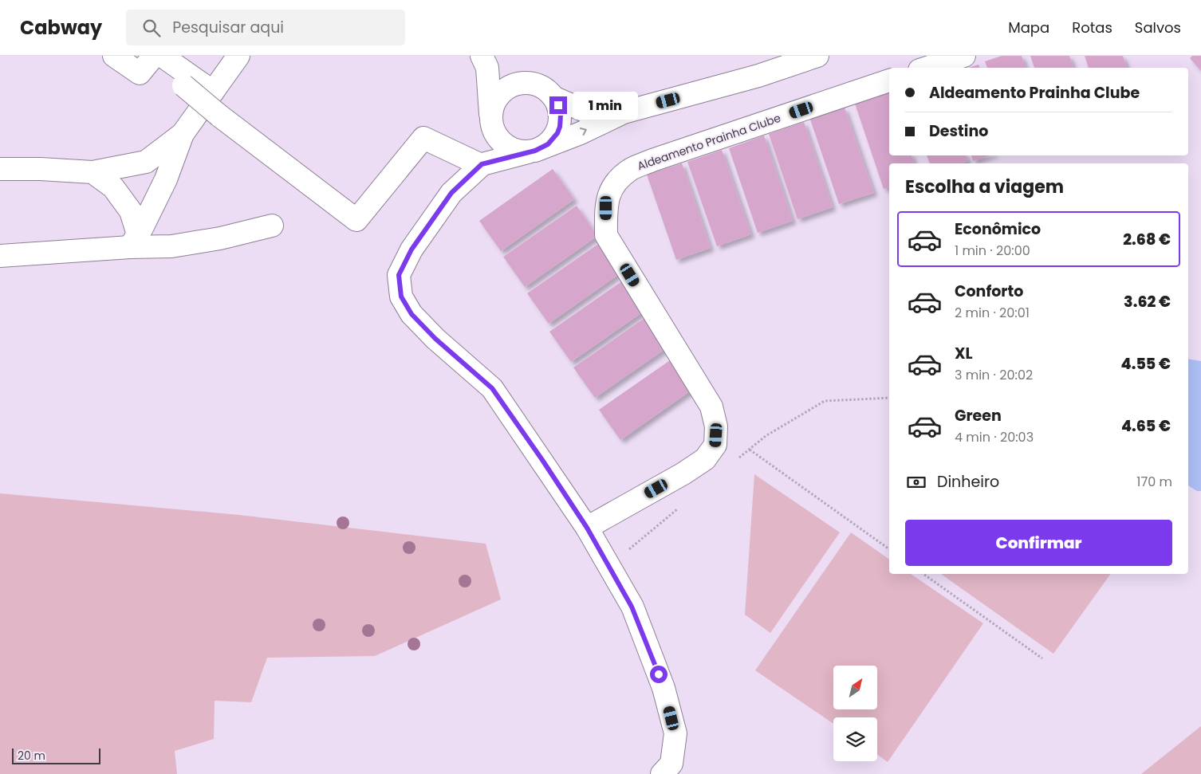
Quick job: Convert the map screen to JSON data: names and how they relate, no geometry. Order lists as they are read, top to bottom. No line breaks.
{"streets":{"street":["Aldeamento Prainha Clube"]},"scale_bar":"20 m","north":"top right","page":{"header":"Cabway","search":"Pesquisar aqui","nav":["Mapa","Rotas","Salvos"],"banner":["Aldeamento Prainha Clube","Destino"],"bubble":"1 min","heading":"Escolha a viagem","list":[{"name":"Econômico","note":"1 min · 20:00","value":"2.68 €"},{"name":"Conforto","note":"2 min · 20:01","value":"3.62 €"},{"name":"XL","note":"3 min · 20:02","value":"4.55 €"},{"name":"Green","note":"4 min · 20:03","value":"4.65 €"}],"pay":["Dinheiro","170 m"],"buttons":"Confirmar","scale":"20 m"}}
